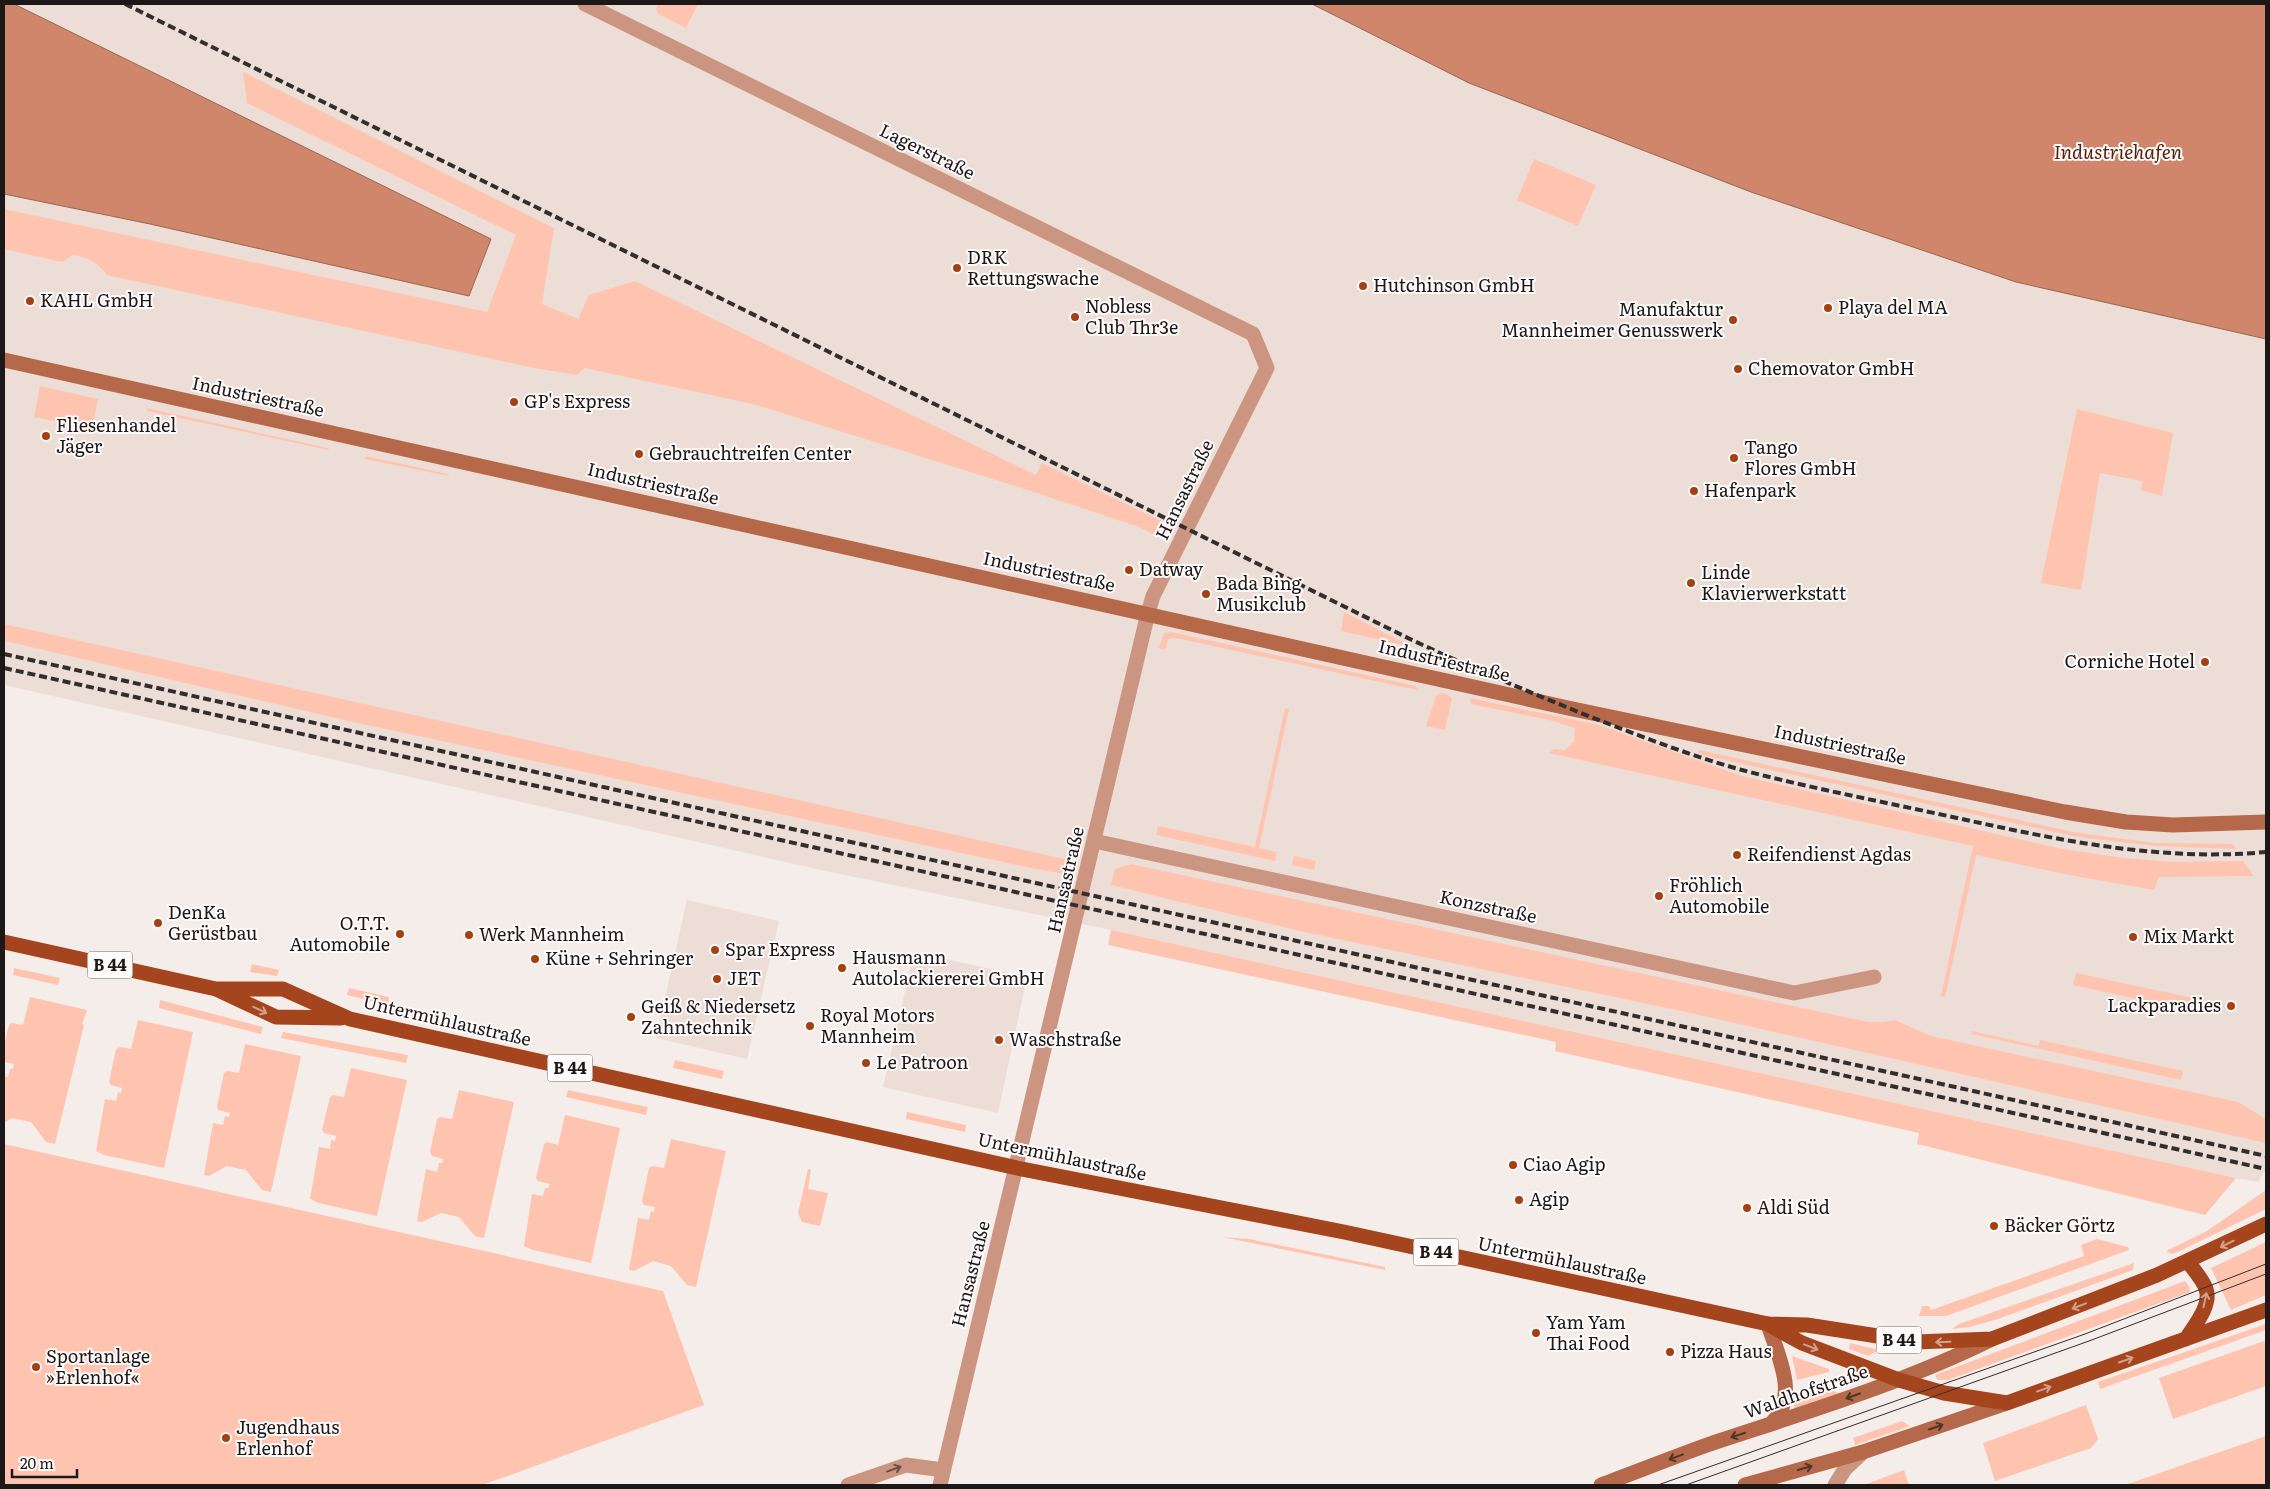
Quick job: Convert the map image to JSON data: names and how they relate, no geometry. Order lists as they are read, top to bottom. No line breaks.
{"streets":{"main road":["B 44","Untermühlaustraße","Waldhofstraße"],"street":["Lagerstraße","Industriestraße","Hansastraße","Konzstraße"]},"crossings":[["Lagerstraße","Hansastraße"],["Industriestraße","Hansastraße"],["Hansastraße","Konzstraße"],["Hansastraße","Untermühlaustraße"],["B 44","Untermühlaustraße"],["B 44","Waldhofstraße"],["Untermühlaustraße","Waldhofstraße"]],"water":["Industriehafen"],"places":["DRK Rettungswache","Hutchinson GmbH","KAHL GmbH","Playa del MA","Nobless Club Thr3e","Manufaktur Mannheimer Genusswerk","Chemovator GmbH","GP's Express","Fliesenhandel Jäger","Gebrauchtreifen Center","Tango Flores GmbH","Hafenpark","Datway","Linde Klavierwerkstatt","Bada Bing Musikclub","Corniche Hotel","Reifendienst Agdas","Fröhlich Automobile","DenKa Gerüstbau","O.T.T. Automobile","Werk Mannheim","Mix Markt","Spar Express","Küne + Sehringer","Hausmann Autolackiererei GmbH","JET","Lackparadies","Geiß & Niedersetz Zahntechnik","Royal Motors Mannheim","Waschstraße","Le Patroon","Ciao Agip","Agip","Aldi Süd","Bäcker Görtz","Yam Yam Thai Food","Pizza Haus","Sportanlage »Erlenhof«","Jugendhaus Erlenhof"],"scale_bar":"20 m"}
